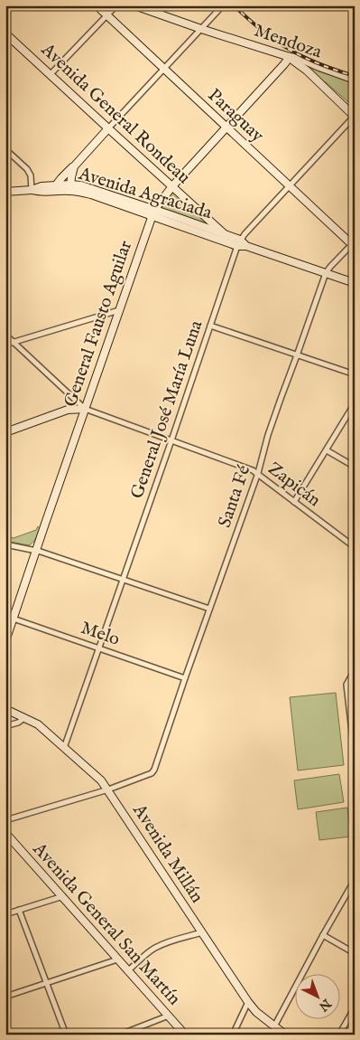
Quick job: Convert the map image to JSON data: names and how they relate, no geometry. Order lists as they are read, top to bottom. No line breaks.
{"streets":{"street":["Mendoza","Avenida General Rondeau","Paraguay","Avenida Agraciada","General Fausto Aguilar","General José María Luna","Zapicán","Santa Fé","Melo","Avenida Millán","Avenida General San Martín"]},"crossings":[["Mendoza","General Fausto Aguilar"],["Avenida General Rondeau","Avenida Agraciada"],["Avenida General Rondeau","General Fausto Aguilar"],["Paraguay","General Fausto Aguilar"],["Paraguay","General José María Luna"],["Paraguay","Santa Fé"],["Avenida Agraciada","General Fausto Aguilar"],["Avenida Agraciada","General José María Luna"],["Avenida Agraciada","Santa Fé"],["General Fausto Aguilar","Zapicán"],["General Fausto Aguilar","Melo"],["General José María Luna","Zapicán"],["General José María Luna","Melo"],["General José María Luna","Avenida Millán"],["Zapicán","Santa Fé"],["Santa Fé","Melo"],["Santa Fé","Avenida Millán"]],"north":"bottom right"}
